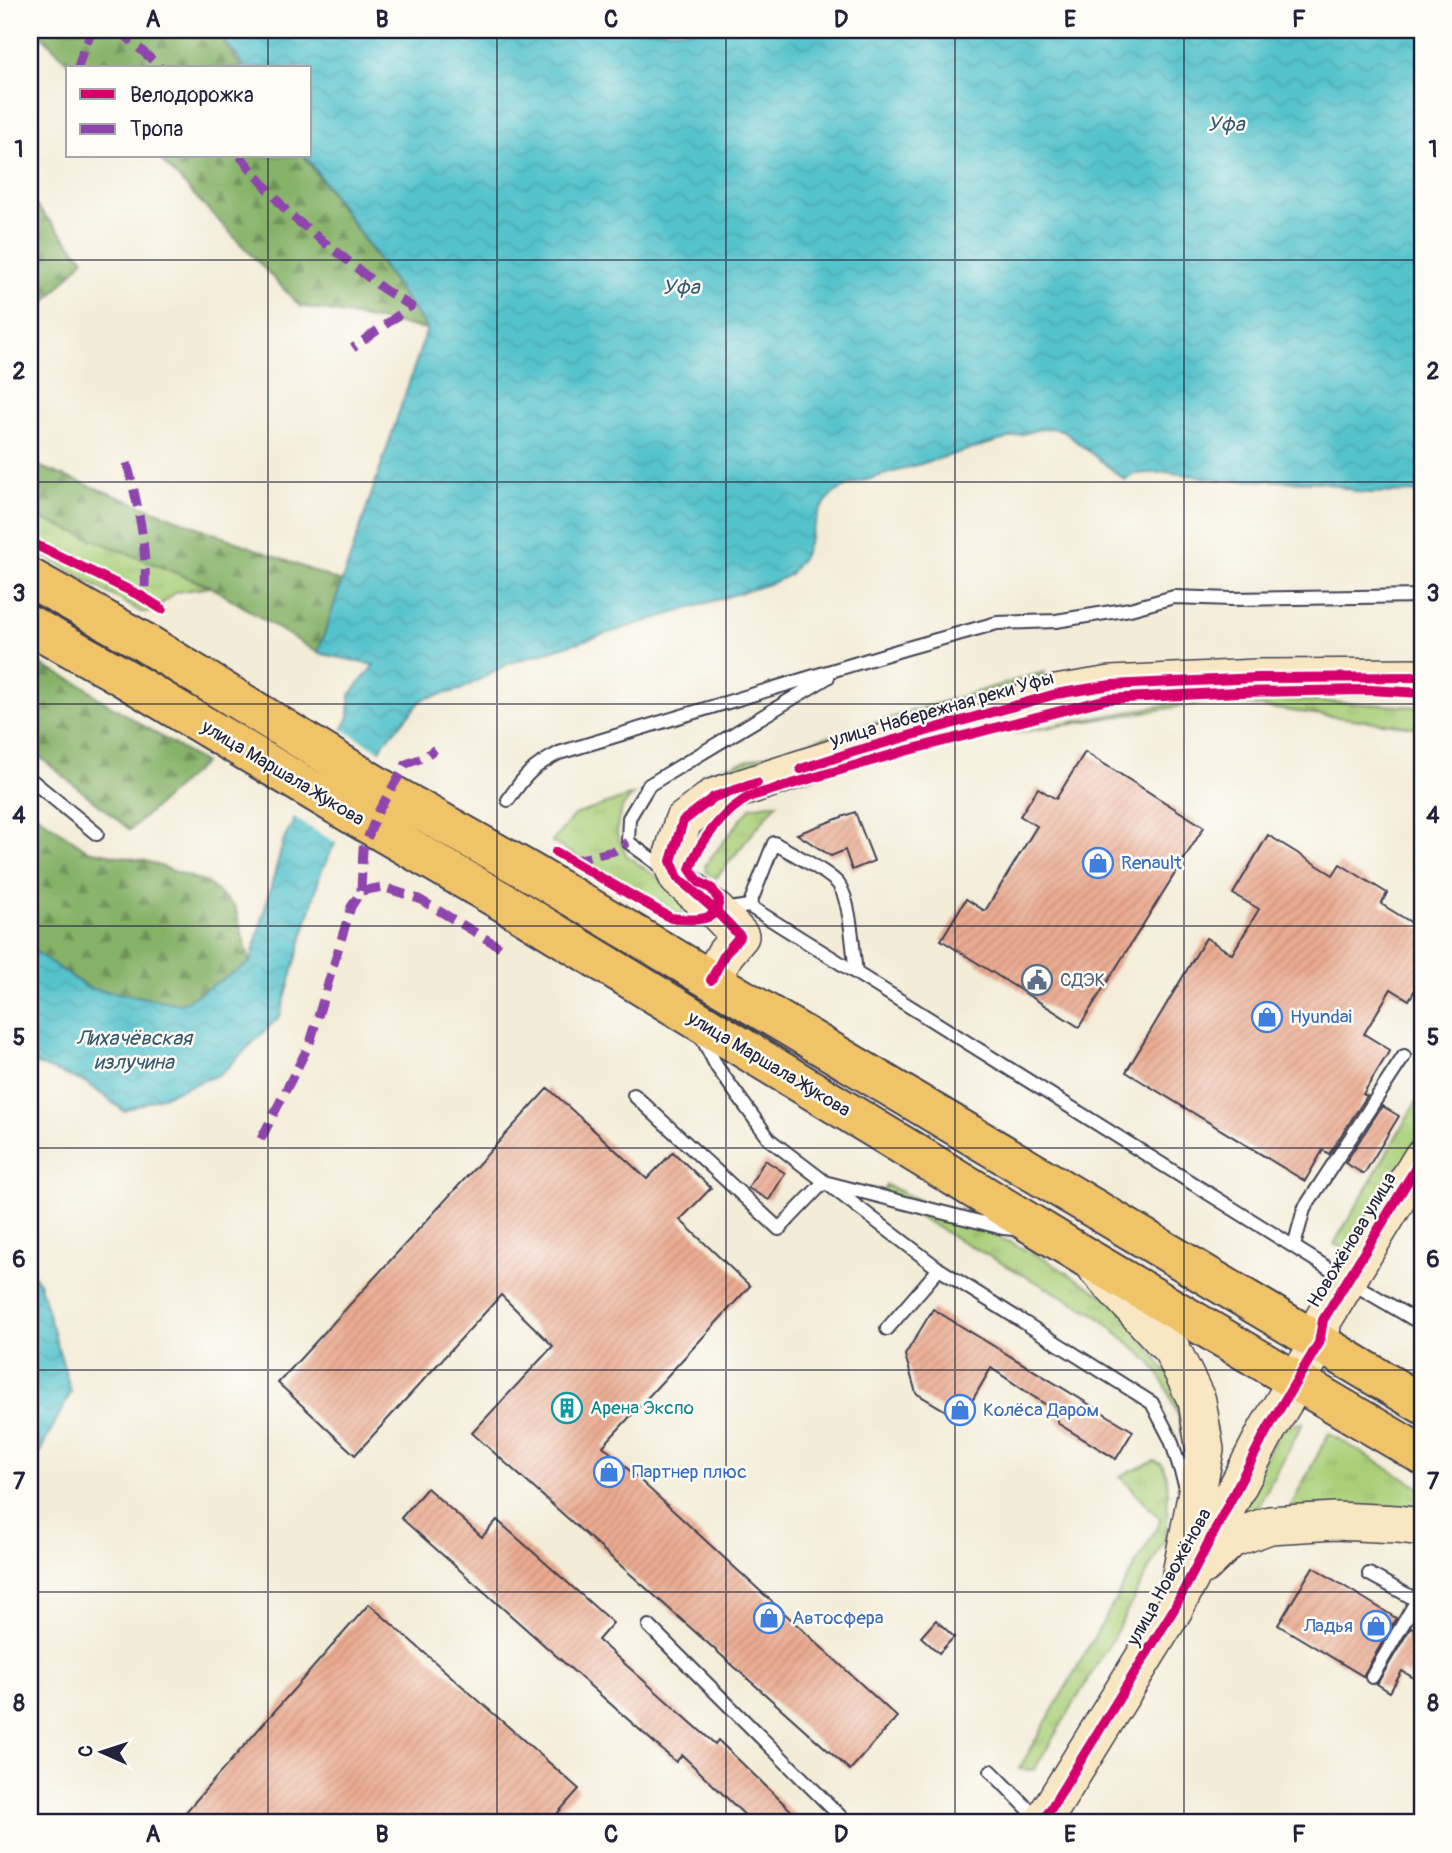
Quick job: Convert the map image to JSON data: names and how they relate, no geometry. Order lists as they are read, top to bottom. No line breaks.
{"streets":{"main road":["улица Маршала Жукова"],"street":["улица Набережная реки Уфы","Новожёнова улица","улица Новожёнова"]},"crossings":[["улица Маршала Жукова","Новожёнова улица"],["улица Маршала Жукова","улица Новожёнова"],["Новожёнова улица","улица Новожёнова"]],"water":["Уфа","Лихачёвская излучина"],"places":{"shop":["Renault","Hyundai","Колёса Даром","Партнер плюс","Автосфера","Ладья"],"public building":["СДЭК"],"building":["Арена Экспо"]},"legend":["Велодорожка","Тропа"],"north":"left","grid":{"columns":["A","B","C","D","E","F"],"rows":["1","2","3","4","5","6","7","8"]}}
